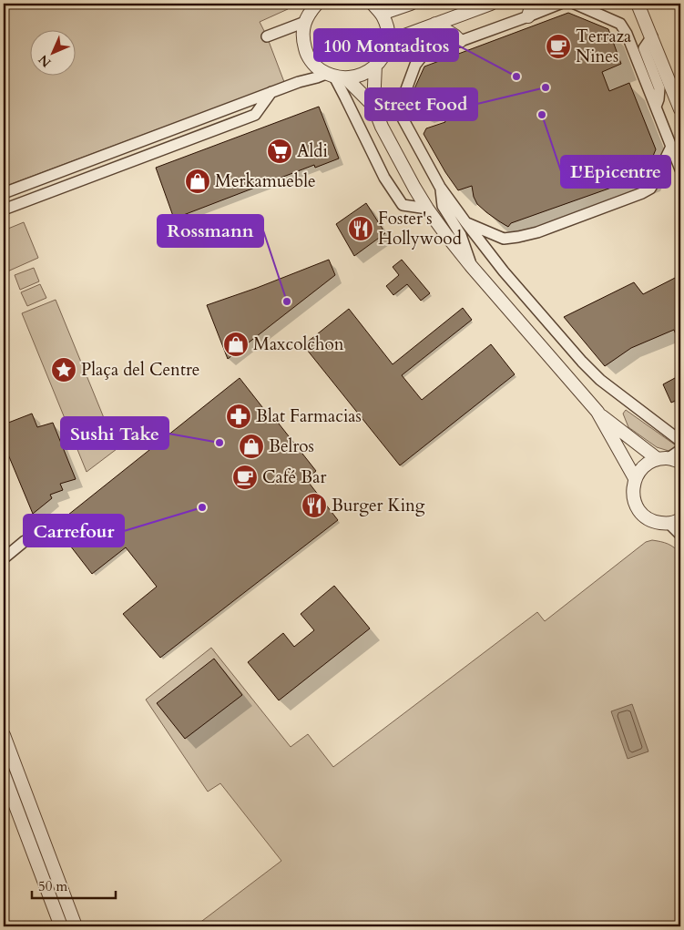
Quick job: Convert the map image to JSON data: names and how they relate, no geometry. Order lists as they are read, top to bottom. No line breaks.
{"places":{"cafe":["Terraza Nines","Café Bar"],"other":["100 Montaditos","Street Food","L'Epicentre","Rossmann","Sushi Take","Carrefour"],"supermarket":["Aldi"],"shop":["Merkamueble","Maxcolchon","Belros"],"restaurant":["Foster's Hollywood","Burger King"],"place":["Plaça del Centre"],"pharmacy":["Blat Farmacias"]},"scale_bar":"50 m","north":"bottom left"}
